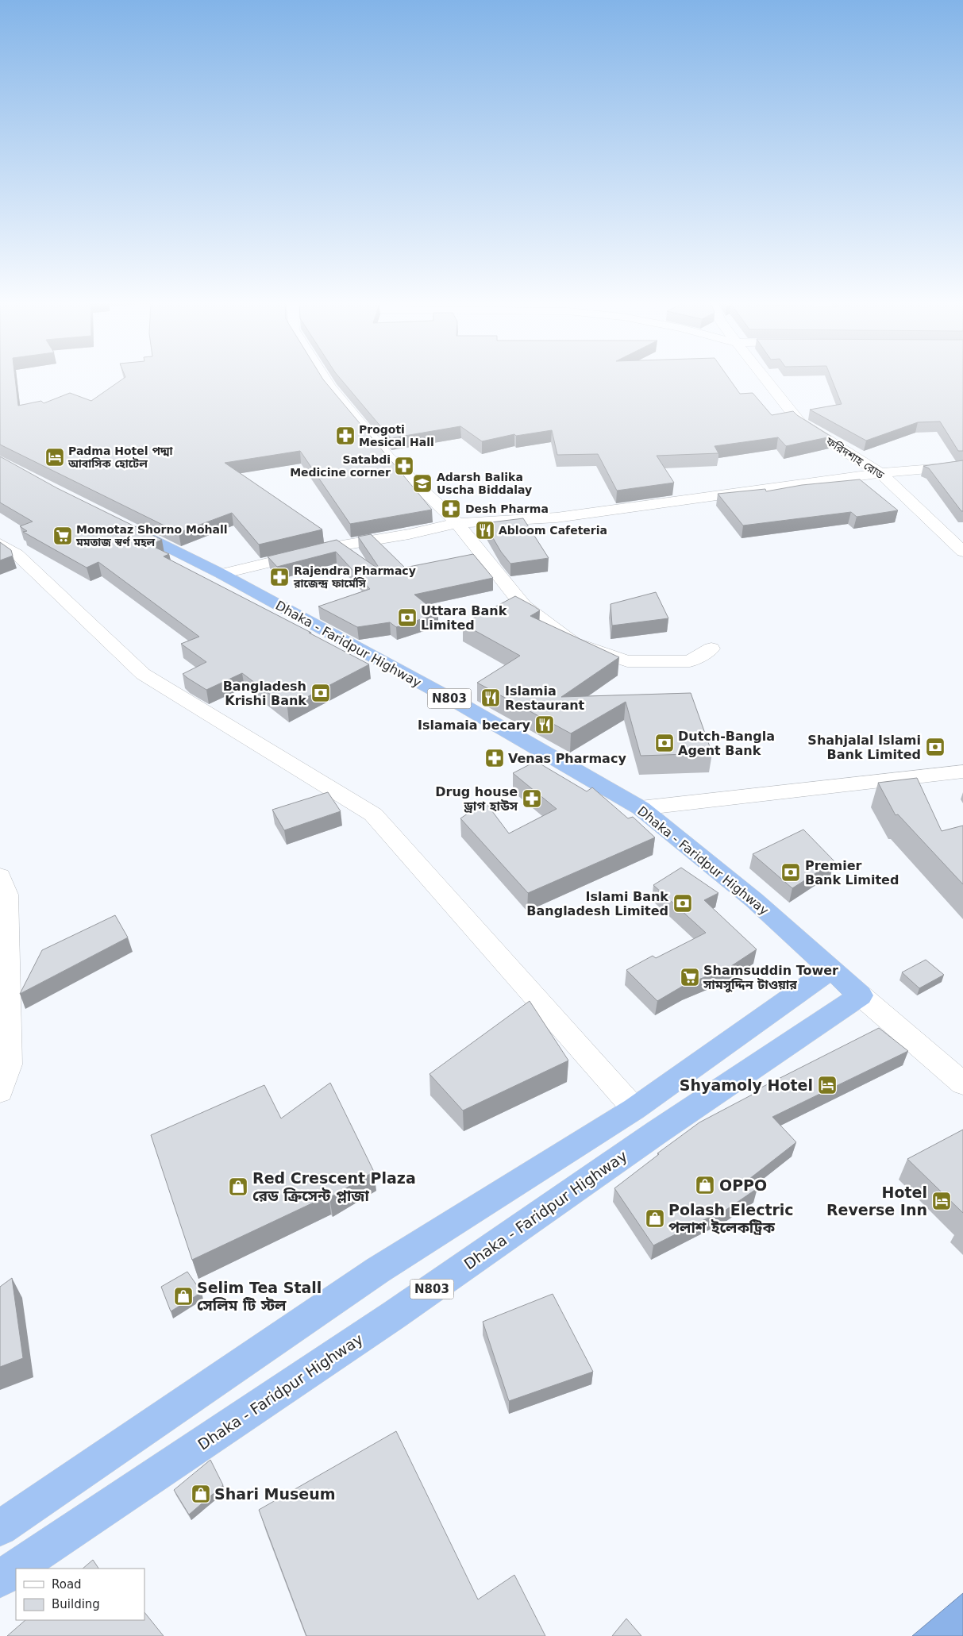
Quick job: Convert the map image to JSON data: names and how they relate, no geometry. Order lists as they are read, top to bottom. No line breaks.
{"streets":{"highway":["Dhaka - Faridpur Highway","N803"],"street":["ফরিদশাহ রোড"]},"places":{"pharmacy":["Progoti Mesical Hall","Satabdi Medicine corner","Desh Pharma","Rajendra Pharmacy রাজেন্দ্র ফার্মেসি","Venas Pharmacy","Drug house ড্রাগ হাউস"],"hotel":["Padma Hotel পদ্মা আবাসিক হোটেল","Shyamoly Hotel","Hotel Reverse Inn"],"school or university":["Adarsh Balika Uscha Biddalay"],"restaurant":["Abloom Cafeteria","Islamia Restaurant","Islamaia becary"],"supermarket":["Momotaz Shorno Mohall মমতাজ স্বর্ণ মহল","Shamsuddin Tower সামসুদ্দিন টাওয়ার"],"bank":["Uttara Bank Limited","Bangladesh Krishi Bank","Dutch-Bangla Agent Bank","Shahjalal Islami Bank Limited","Premier Bank Limited","Islami Bank Bangladesh Limited"],"shop":["OPPO","Red Crescent Plaza রেড ক্রিসেন্ট প্লাজা","Polash Electric পলাশ ইলেকট্রিক","Selim Tea Stall সেলিম টি স্টল","Shari Museum"]},"legend":["Road","Building"]}
